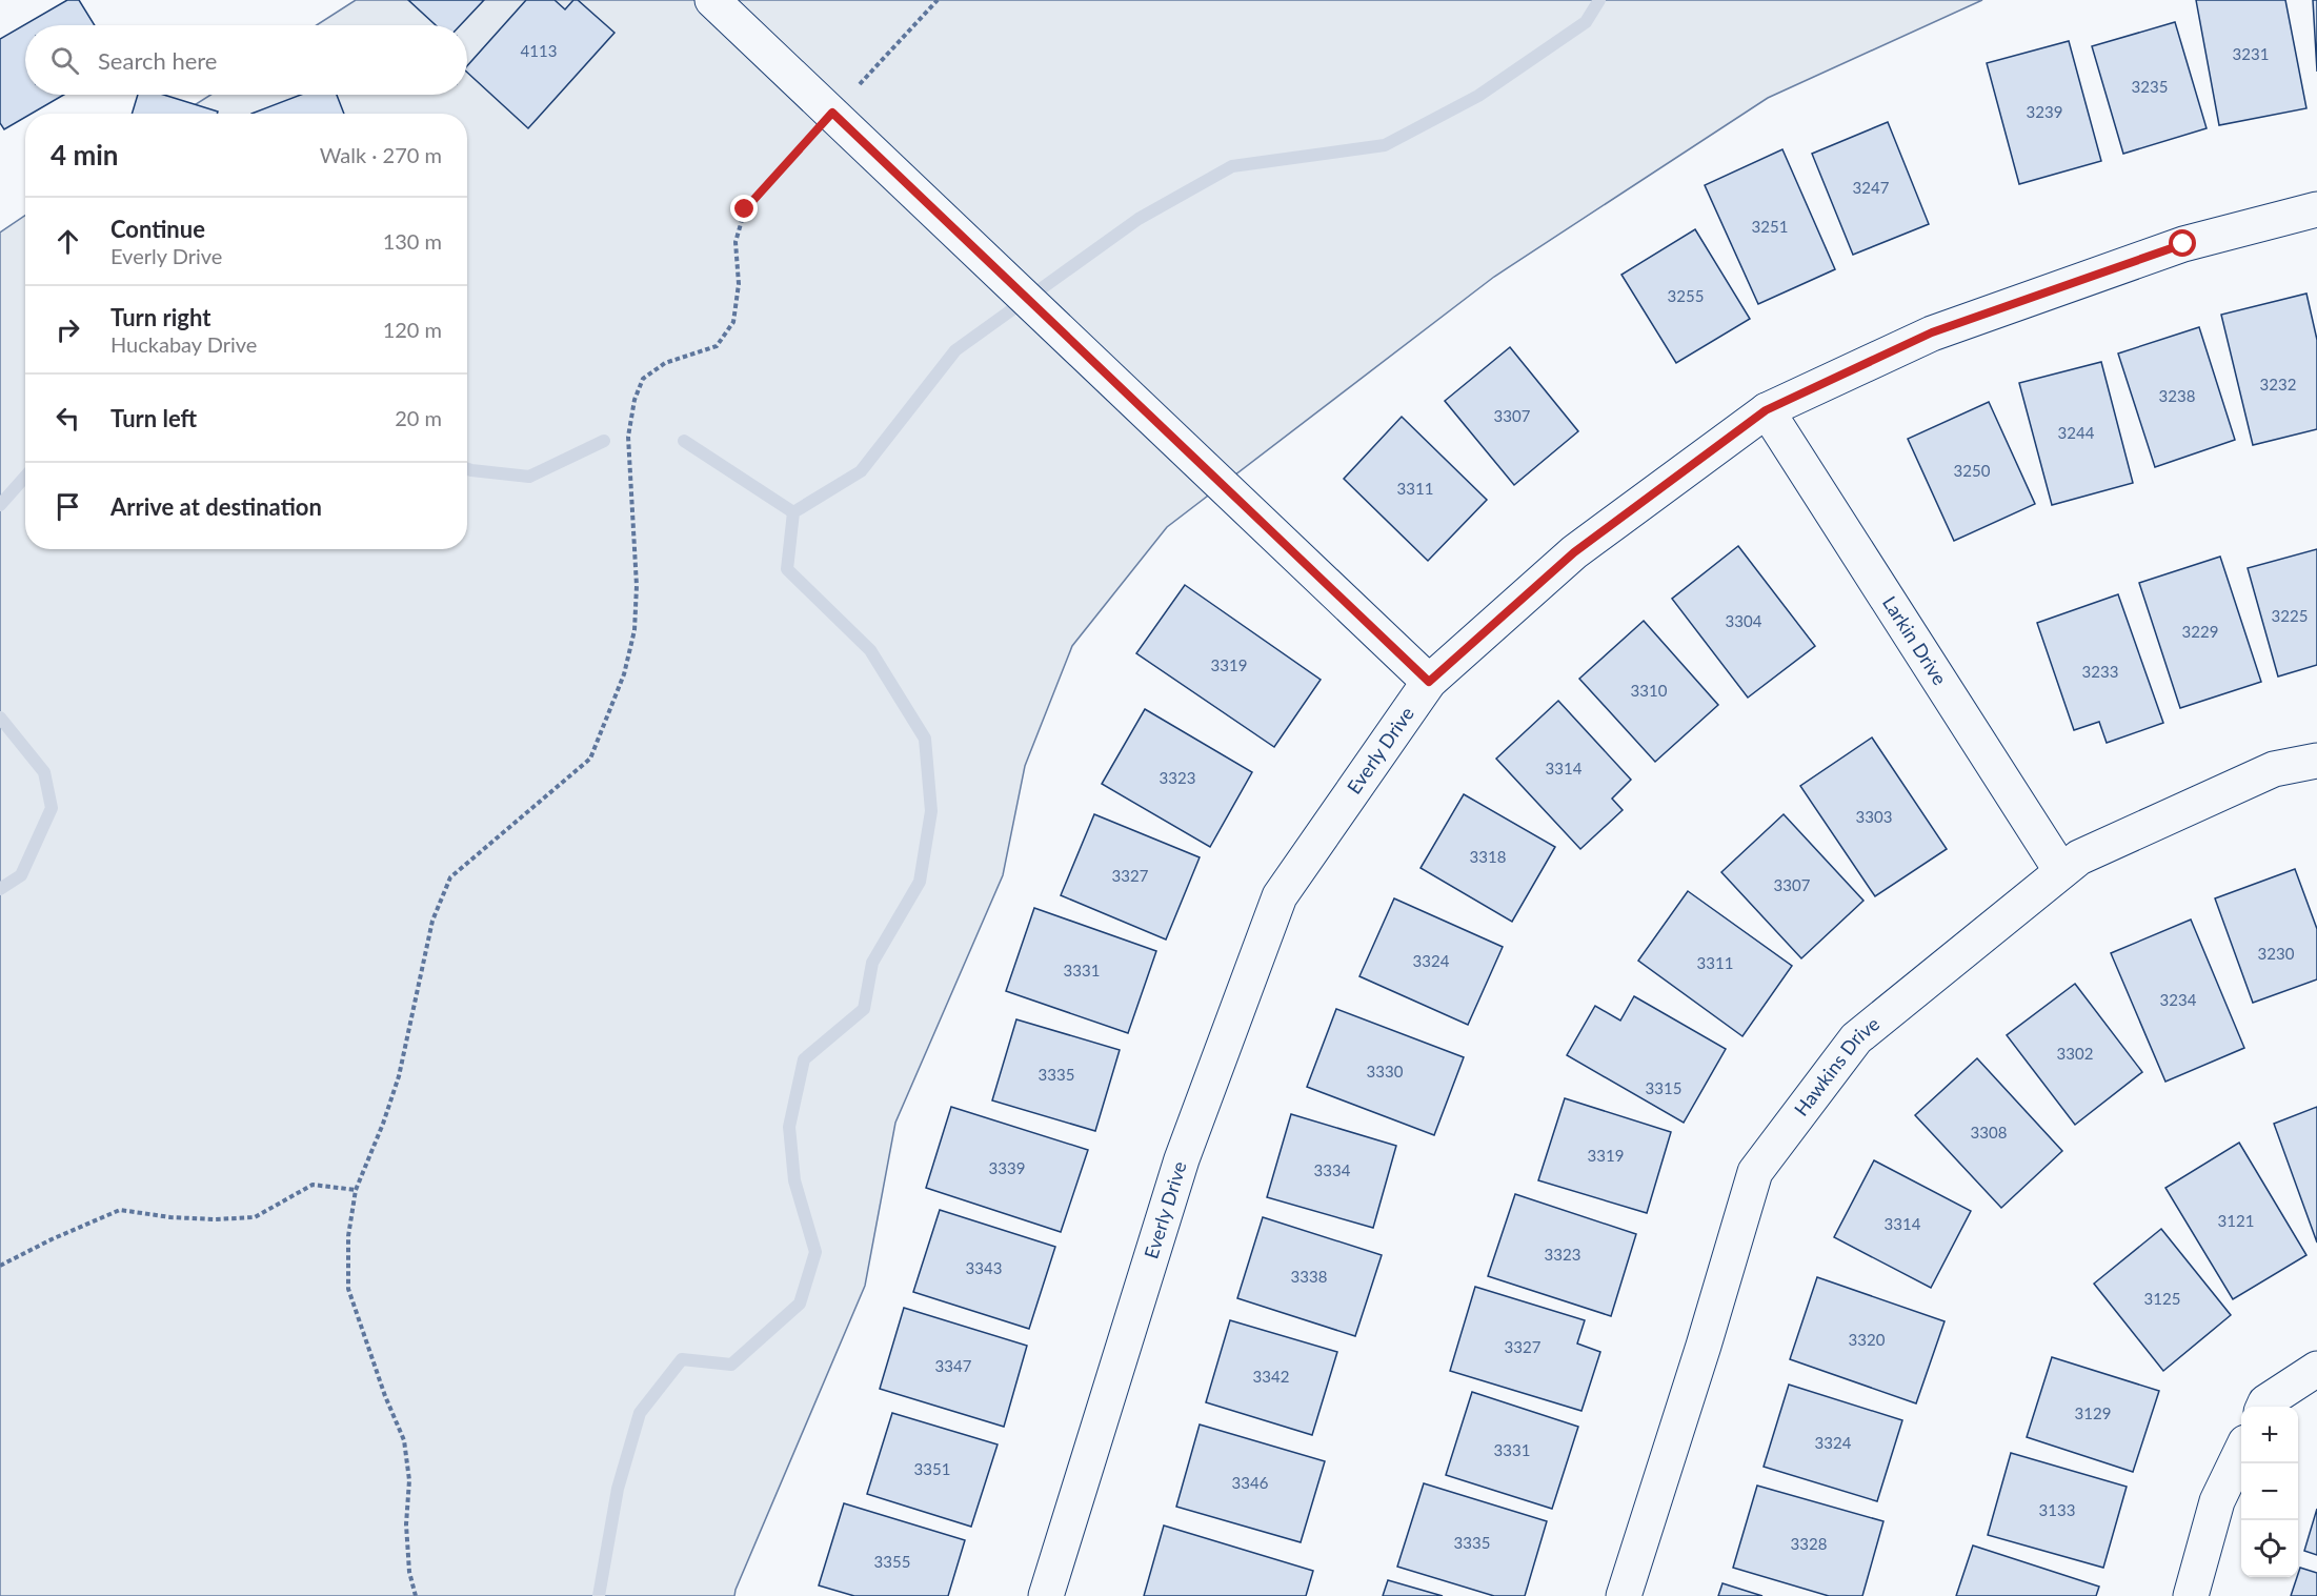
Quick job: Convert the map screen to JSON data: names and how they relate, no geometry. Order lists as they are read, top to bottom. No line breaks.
{"streets":{"street":["Larkin Drive","Everly Drive","Hawkins Drive"]},"crossings":[["Larkin Drive","Everly Drive"],["Larkin Drive","Hawkins Drive"]],"house_numbers":["4113","3231","3235","3239","3247","3251","3255","3232","3238","3307","3244","3250","3311","3225","3304","3229","3319","3233","3310","3314","3323","3303","3318","3327","3307","3230","3324","3311","3331","3234","3302","3330","3335","3315","3308","3319","3339","3334","3121","3314","3323","3343","3338","3125","3320","3327","3347","3342","3129","3324","3331","3351","3346","3133","3335","3328","3355"],"page":{"search":"Search here","heading":["4 min","Walk · 270 m"],"list":[["Continue","Everly Drive","130 m"],["Turn right","Huckabay Drive","120 m"],["Turn left","20 m"],"Arrive at destination"],"map_buttons":["+","−"]}}
